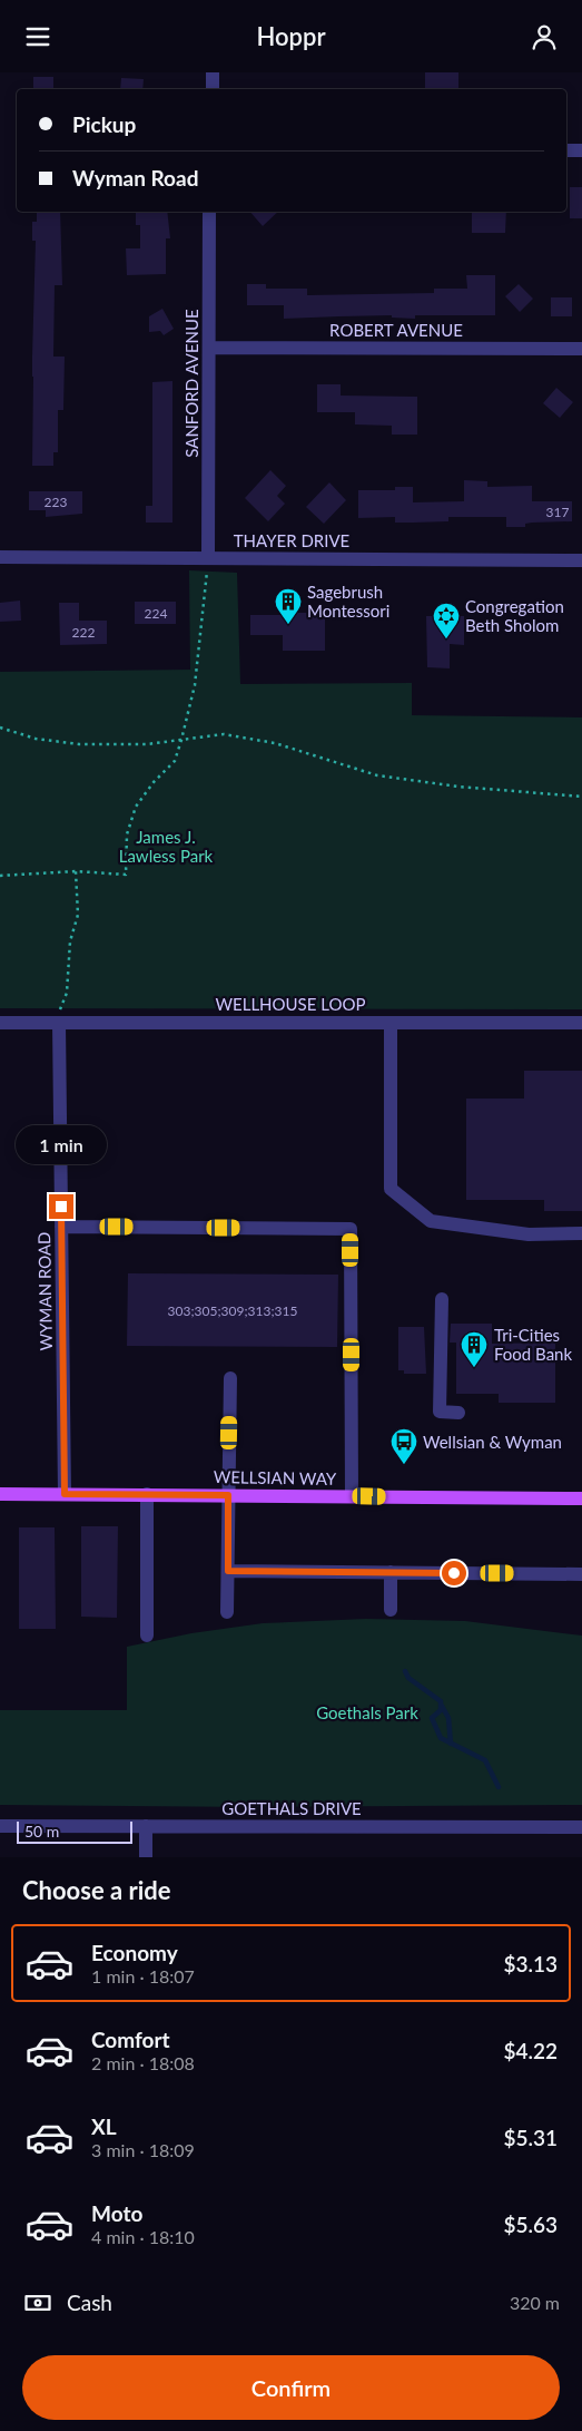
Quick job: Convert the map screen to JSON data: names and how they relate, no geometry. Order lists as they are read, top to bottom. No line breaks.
{"streets":{"main road":["WELLSIAN WAY"],"street":["ROBERT AVENUE","SANFORD AVENUE","THAYER DRIVE","WELLHOUSE LOOP","WYMAN ROAD","GOETHALS DRIVE"]},"crossings":[["ROBERT AVENUE","SANFORD AVENUE"],["SANFORD AVENUE","THAYER DRIVE"],["WELLHOUSE LOOP","WYMAN ROAD"],["WYMAN ROAD","WELLSIAN WAY"]],"parks":["James J. Lawless Park","Goethals Park"],"places":{"building":["Sagebrush Montessori","Tri-Cities Food Bank"],"synagogue":["Congregation Beth Sholom"],"bus stop":["Wellsian & Wyman"]},"house_numbers":["223","317","224","222","303;305;309;313;315"],"scale_bar":"50 m","page":{"header":"Hoppr","banner":["Pickup","Wyman Road"],"bubble":"1 min","scale":"50 m","heading":"Choose a ride","list":[{"name":"Economy","note":"1 min · 18:07","value":"$3.13"},{"name":"Comfort","note":"2 min · 18:08","value":"$4.22"},{"name":"XL","note":"3 min · 18:09","value":"$5.31"},{"name":"Moto","note":"4 min · 18:10","value":"$5.63"}],"pay":["Cash","320 m"],"buttons":"Confirm"}}
